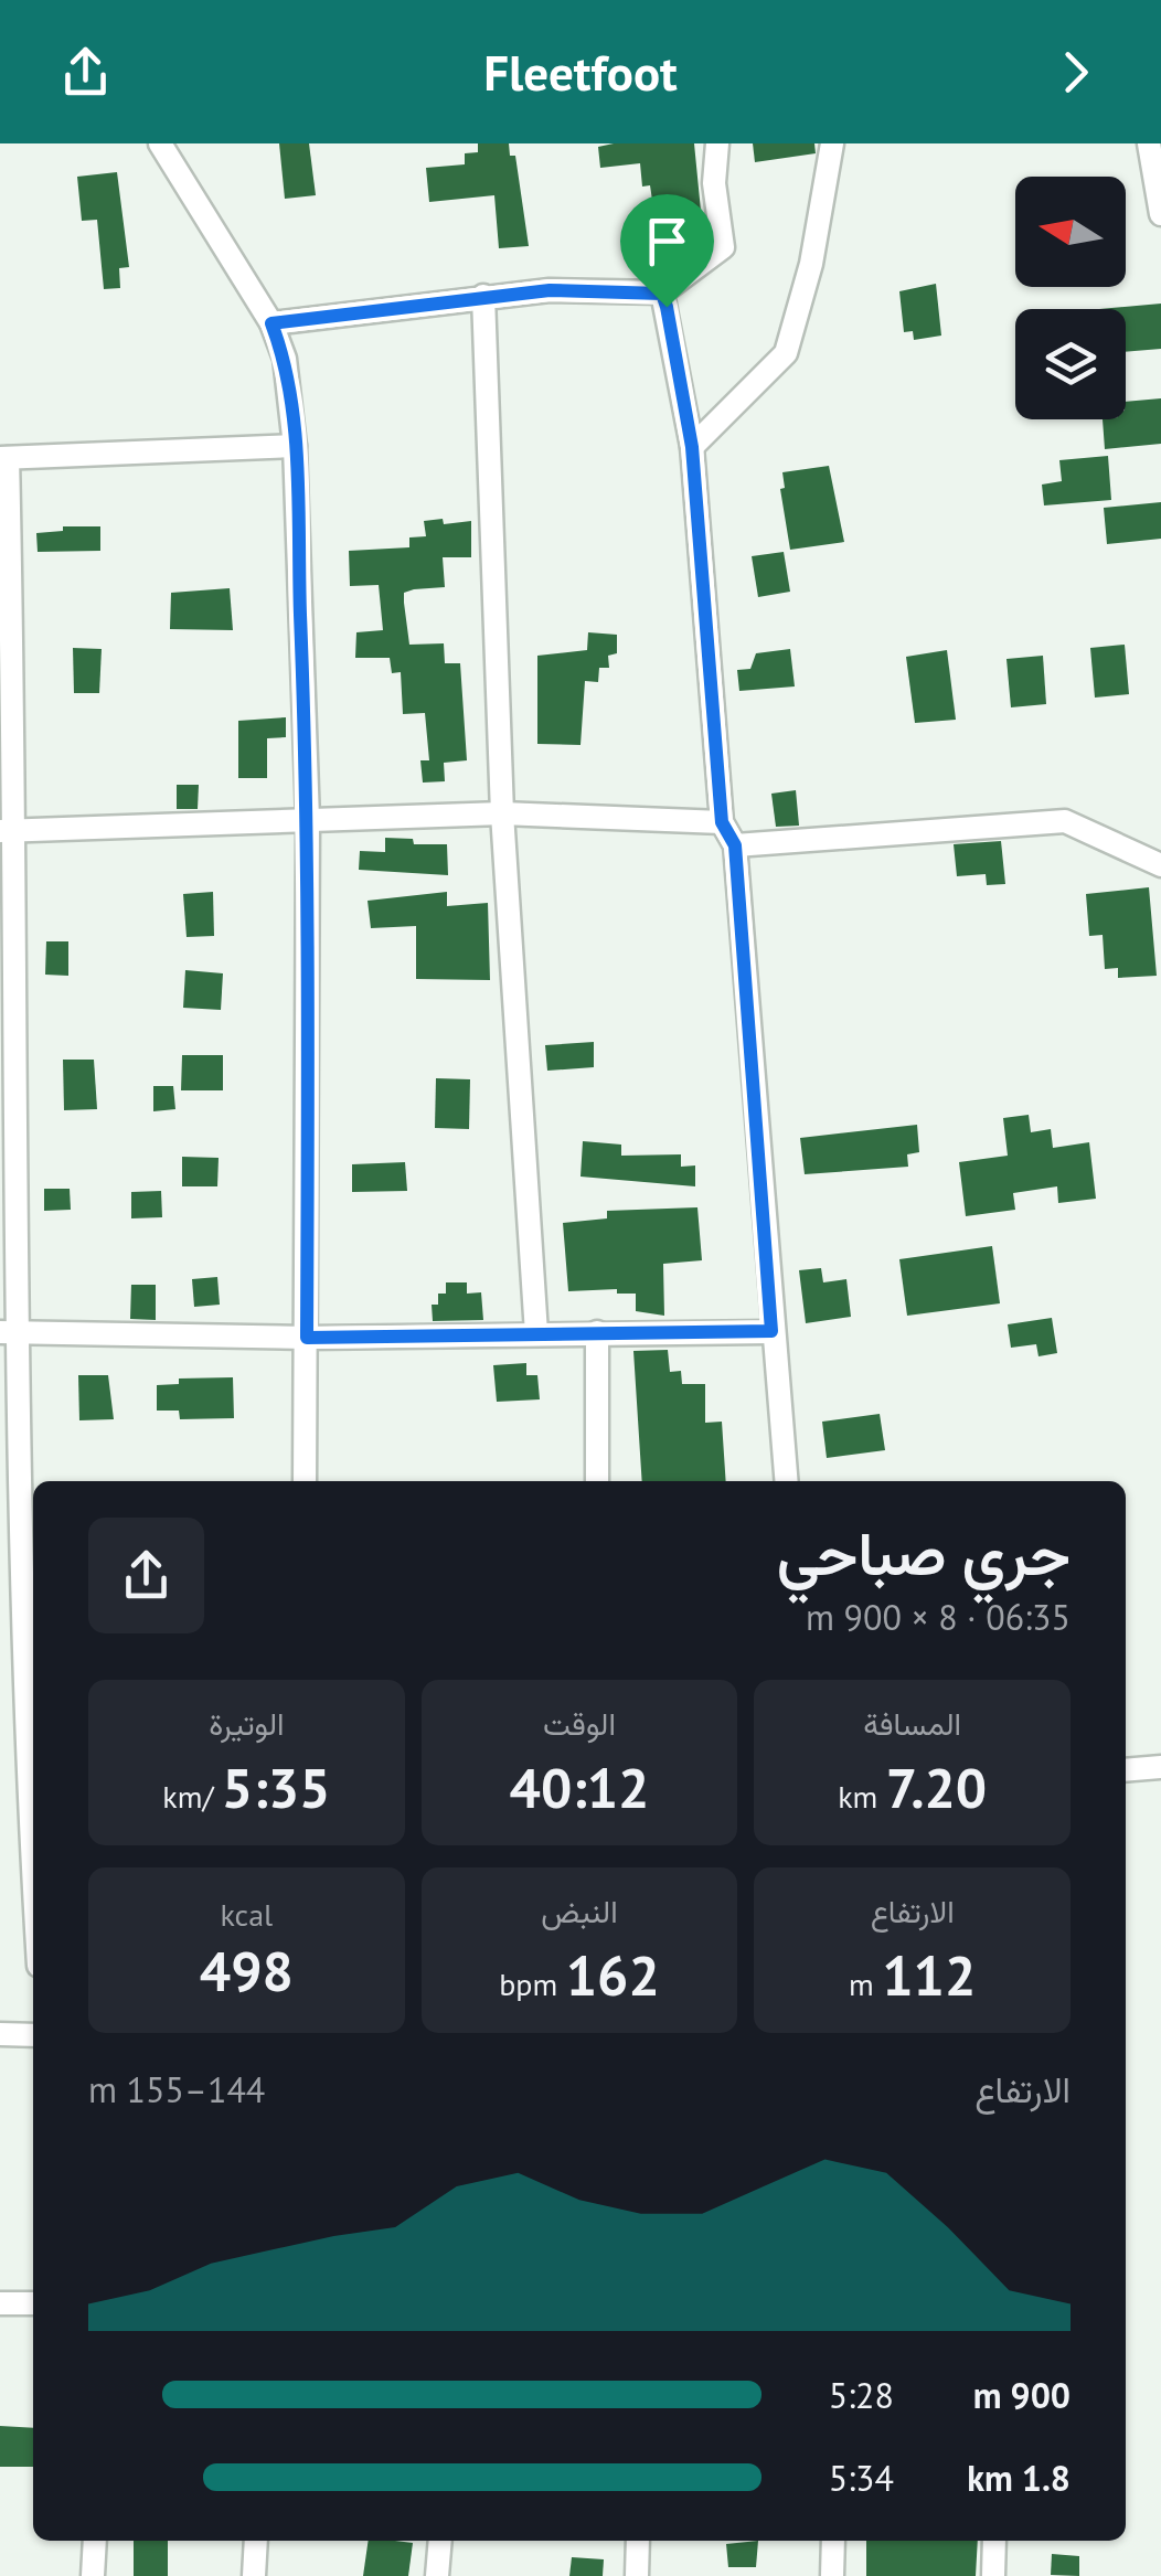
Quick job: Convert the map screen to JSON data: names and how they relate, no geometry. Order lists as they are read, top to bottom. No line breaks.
{"north":"left","page":{"header":"Fleetfoot","heading":["جري صباحي","06:35 · 8 × 900 m"],"stats":[["المسافة","7.20 km"],["الوقت","40:12"],["الوتيرة","5:35 /km"],["الارتفاع","112 m"],["النبض","162 bpm"],["kcal","498"]],"chart":["الارتفاع","144–155 m"],"list":[{"name":"900 m","note":"5:28"},{"name":"1.8 km","note":"5:34"}]}}
